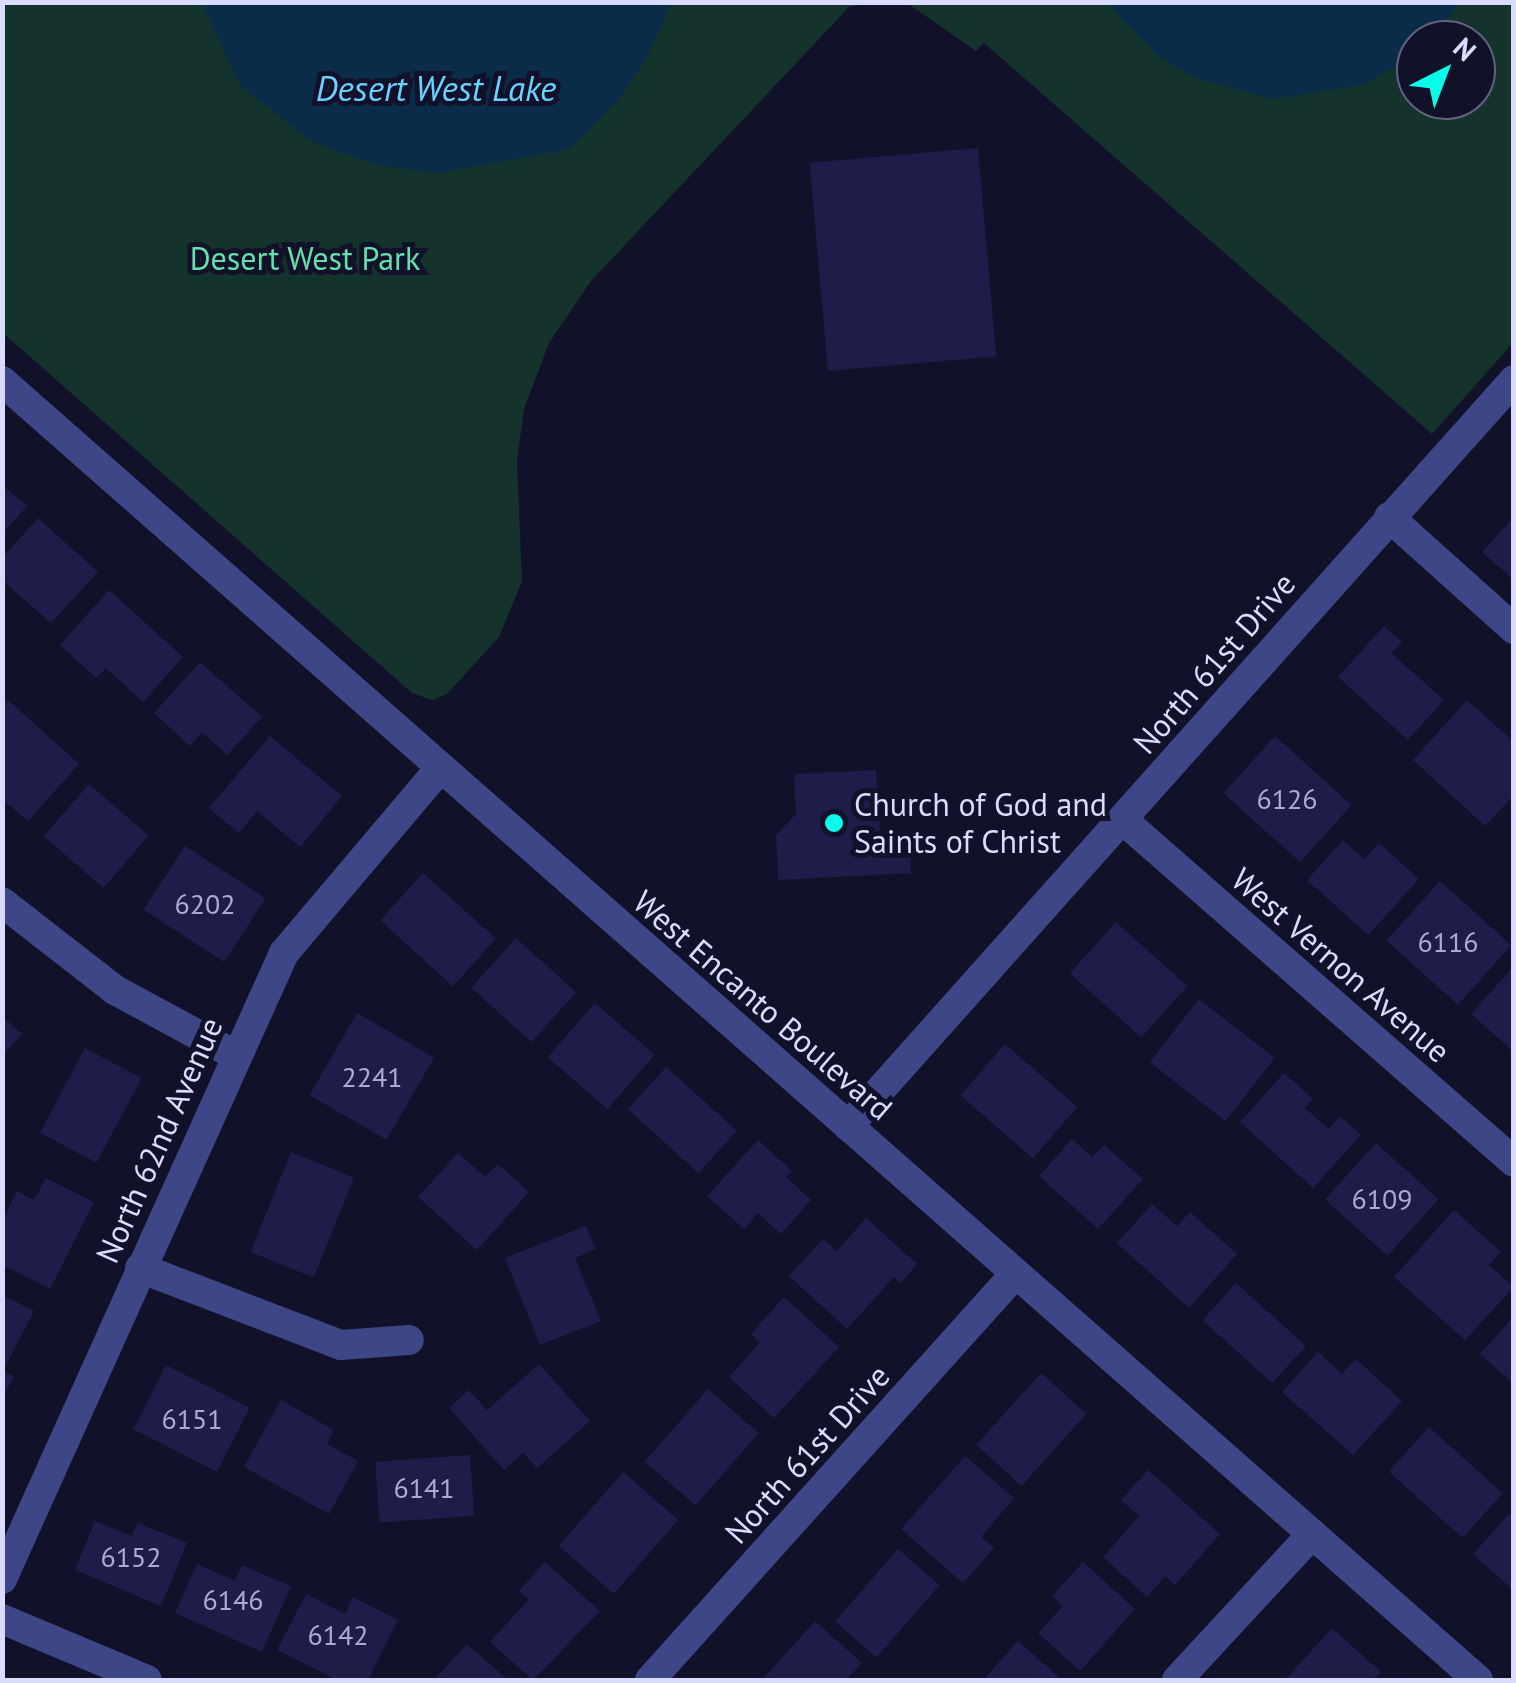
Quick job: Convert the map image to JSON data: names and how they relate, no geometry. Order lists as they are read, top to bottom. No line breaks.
{"streets":{"street":["North 61st Drive","West Vernon Avenue","West Encanto Boulevard","North 62nd Avenue"]},"crossings":[["North 61st Drive","West Vernon Avenue"],["North 61st Drive","West Encanto Boulevard"],["West Encanto Boulevard","North 62nd Avenue"]],"water":["Desert West Lake"],"parks":["Desert West Park"],"places":["Church of God and Saints of Christ"],"house_numbers":["6126","6202","6116","2241","6109","6151","6141","6152","6146","6142"],"north":"top right"}
